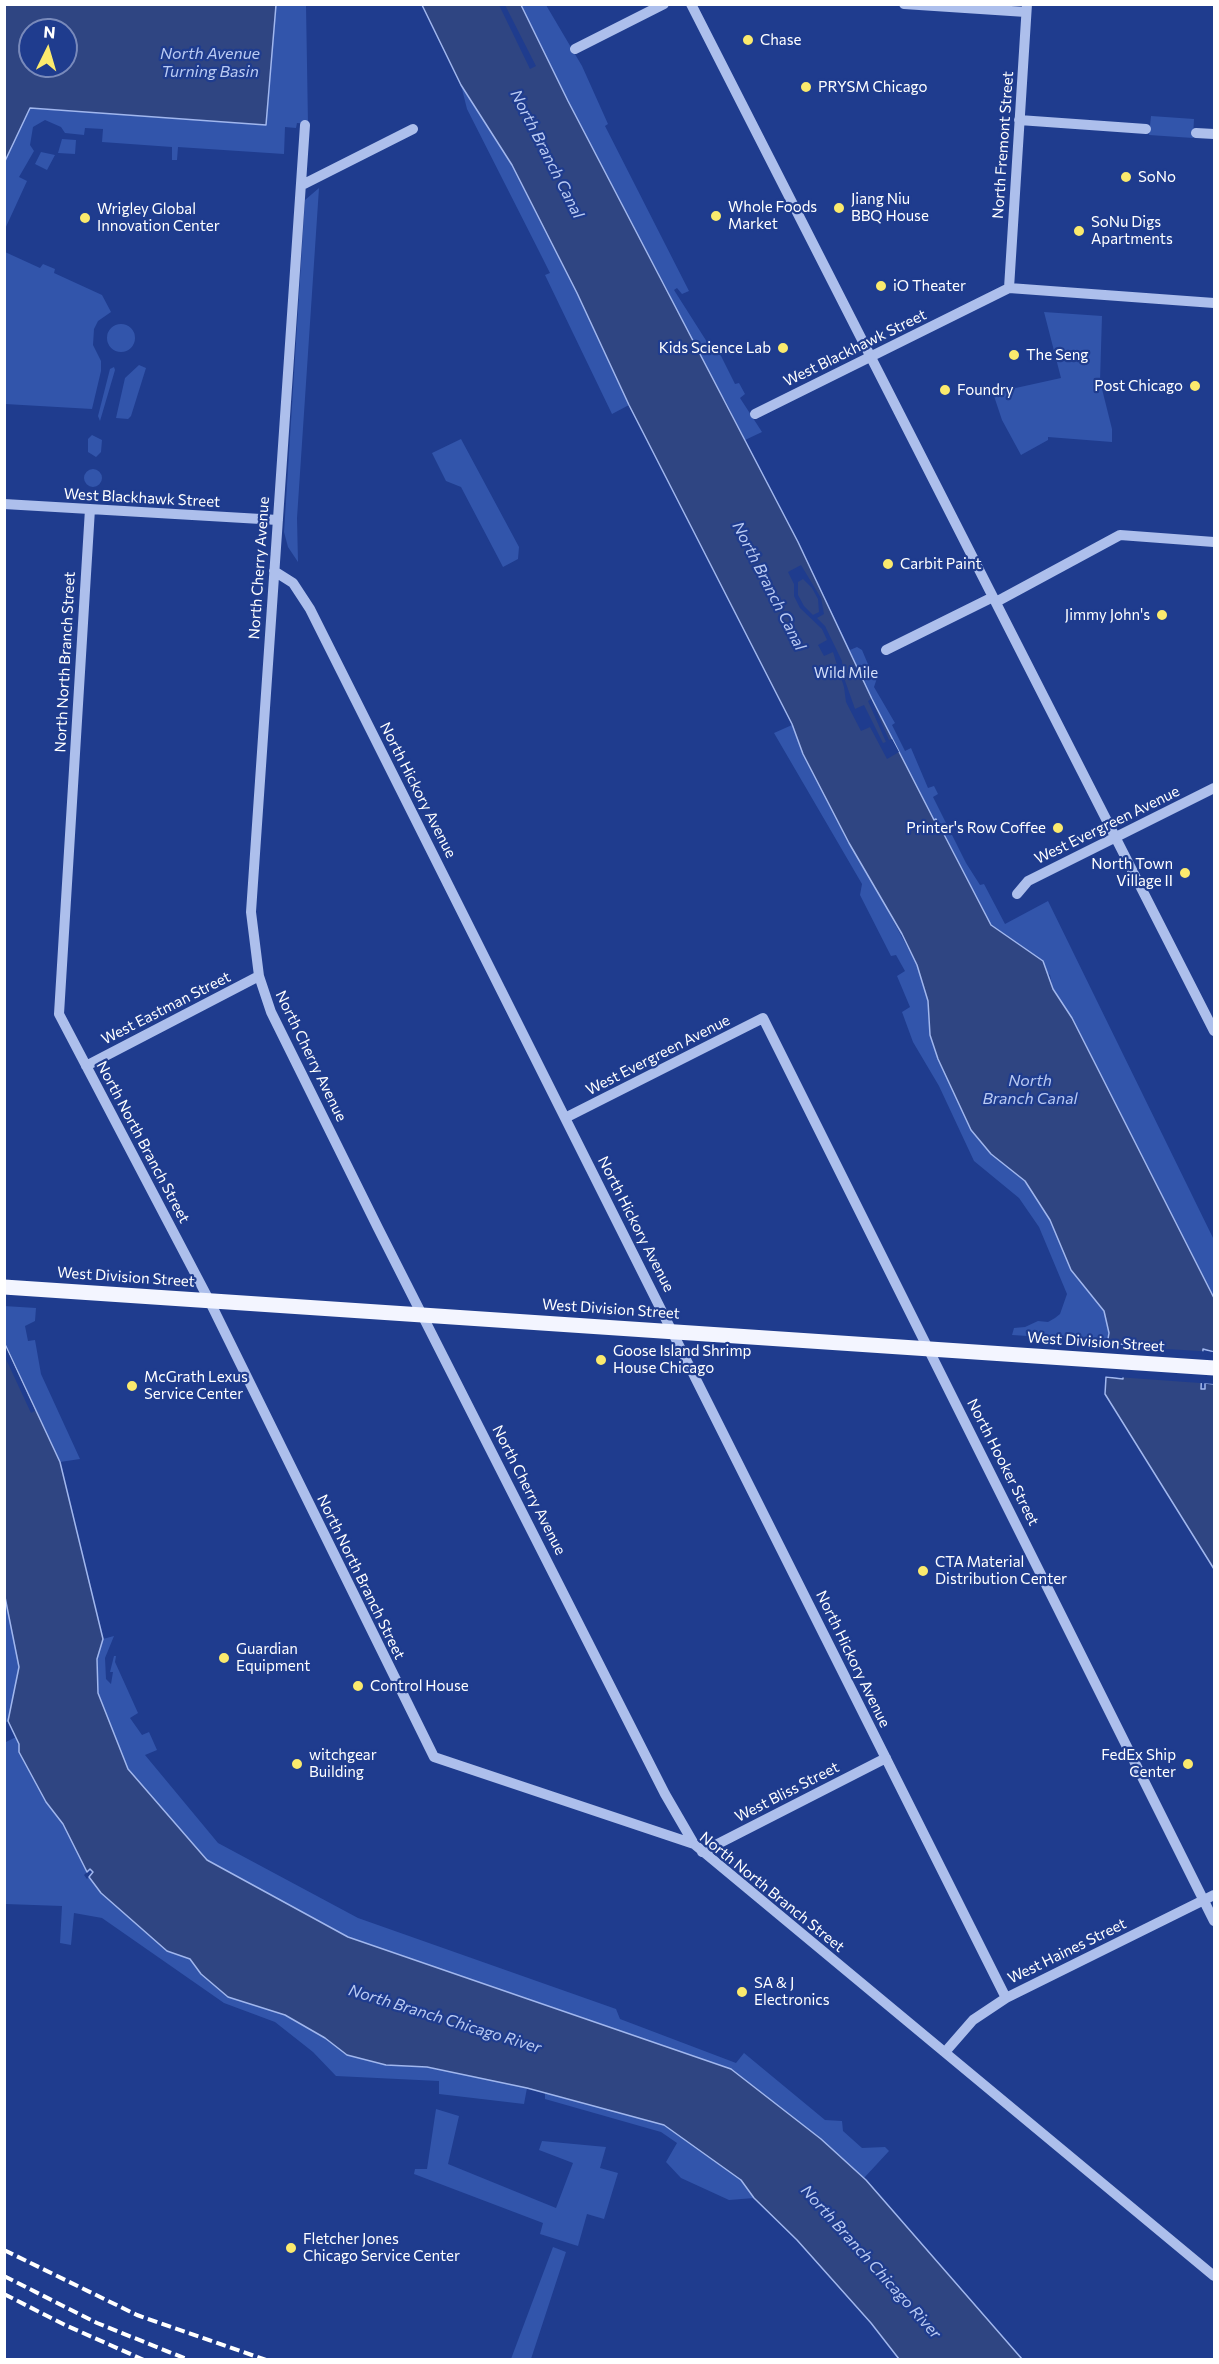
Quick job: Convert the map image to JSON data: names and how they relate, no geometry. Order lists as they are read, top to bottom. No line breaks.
{"streets":{"main road":["West Division Street"],"street":["North Fremont Street","West Blackhawk Street","North Cherry Avenue","North North Branch Street","North Hickory Avenue","West Evergreen Avenue","West Eastman Street","North Hooker Street","West Bliss Street","West Haines Street"]},"crossings":[["North Fremont Street","West Blackhawk Street"],["West Blackhawk Street","North Cherry Avenue"],["West Blackhawk Street","North North Branch Street"],["North Cherry Avenue","North North Branch Street"],["North Cherry Avenue","North Hickory Avenue"],["North Cherry Avenue","West Eastman Street"],["North Cherry Avenue","West Division Street"],["North Cherry Avenue","West Bliss Street"],["North North Branch Street","West Eastman Street"],["North North Branch Street","West Division Street"],["North North Branch Street","West Bliss Street"],["North North Branch Street","West Haines Street"],["North Hickory Avenue","West Evergreen Avenue"],["North Hickory Avenue","West Division Street"],["North Hickory Avenue","West Bliss Street"],["North Hickory Avenue","West Haines Street"],["West Evergreen Avenue","North Hooker Street"],["West Division Street","North Hooker Street"],["North Hooker Street","West Haines Street"]],"water":["North Avenue Turning Basin","North Branch Canal","North Branch Chicago River"],"parks":["Wild Mile"],"places":["Chase","PRYSM Chicago","SoNo","Jiang Niu BBQ House","Whole Foods Market","Wrigley Global Innovation Center","SoNu Digs Apartments","iO Theater","Kids Science Lab","The Seng","Post Chicago","Foundry","Carbit Paint","Jimmy John's","Printer's Row Coffee","North Town Village II","Goose Island Shrimp House Chicago","McGrath Lexus Service Center","CTA Material Distribution Center","Guardian Equipment","Control House","witchgear Building","FedEx Ship Center","SA & J Electronics","Fletcher Jones Chicago Service Center"],"north":"top"}
